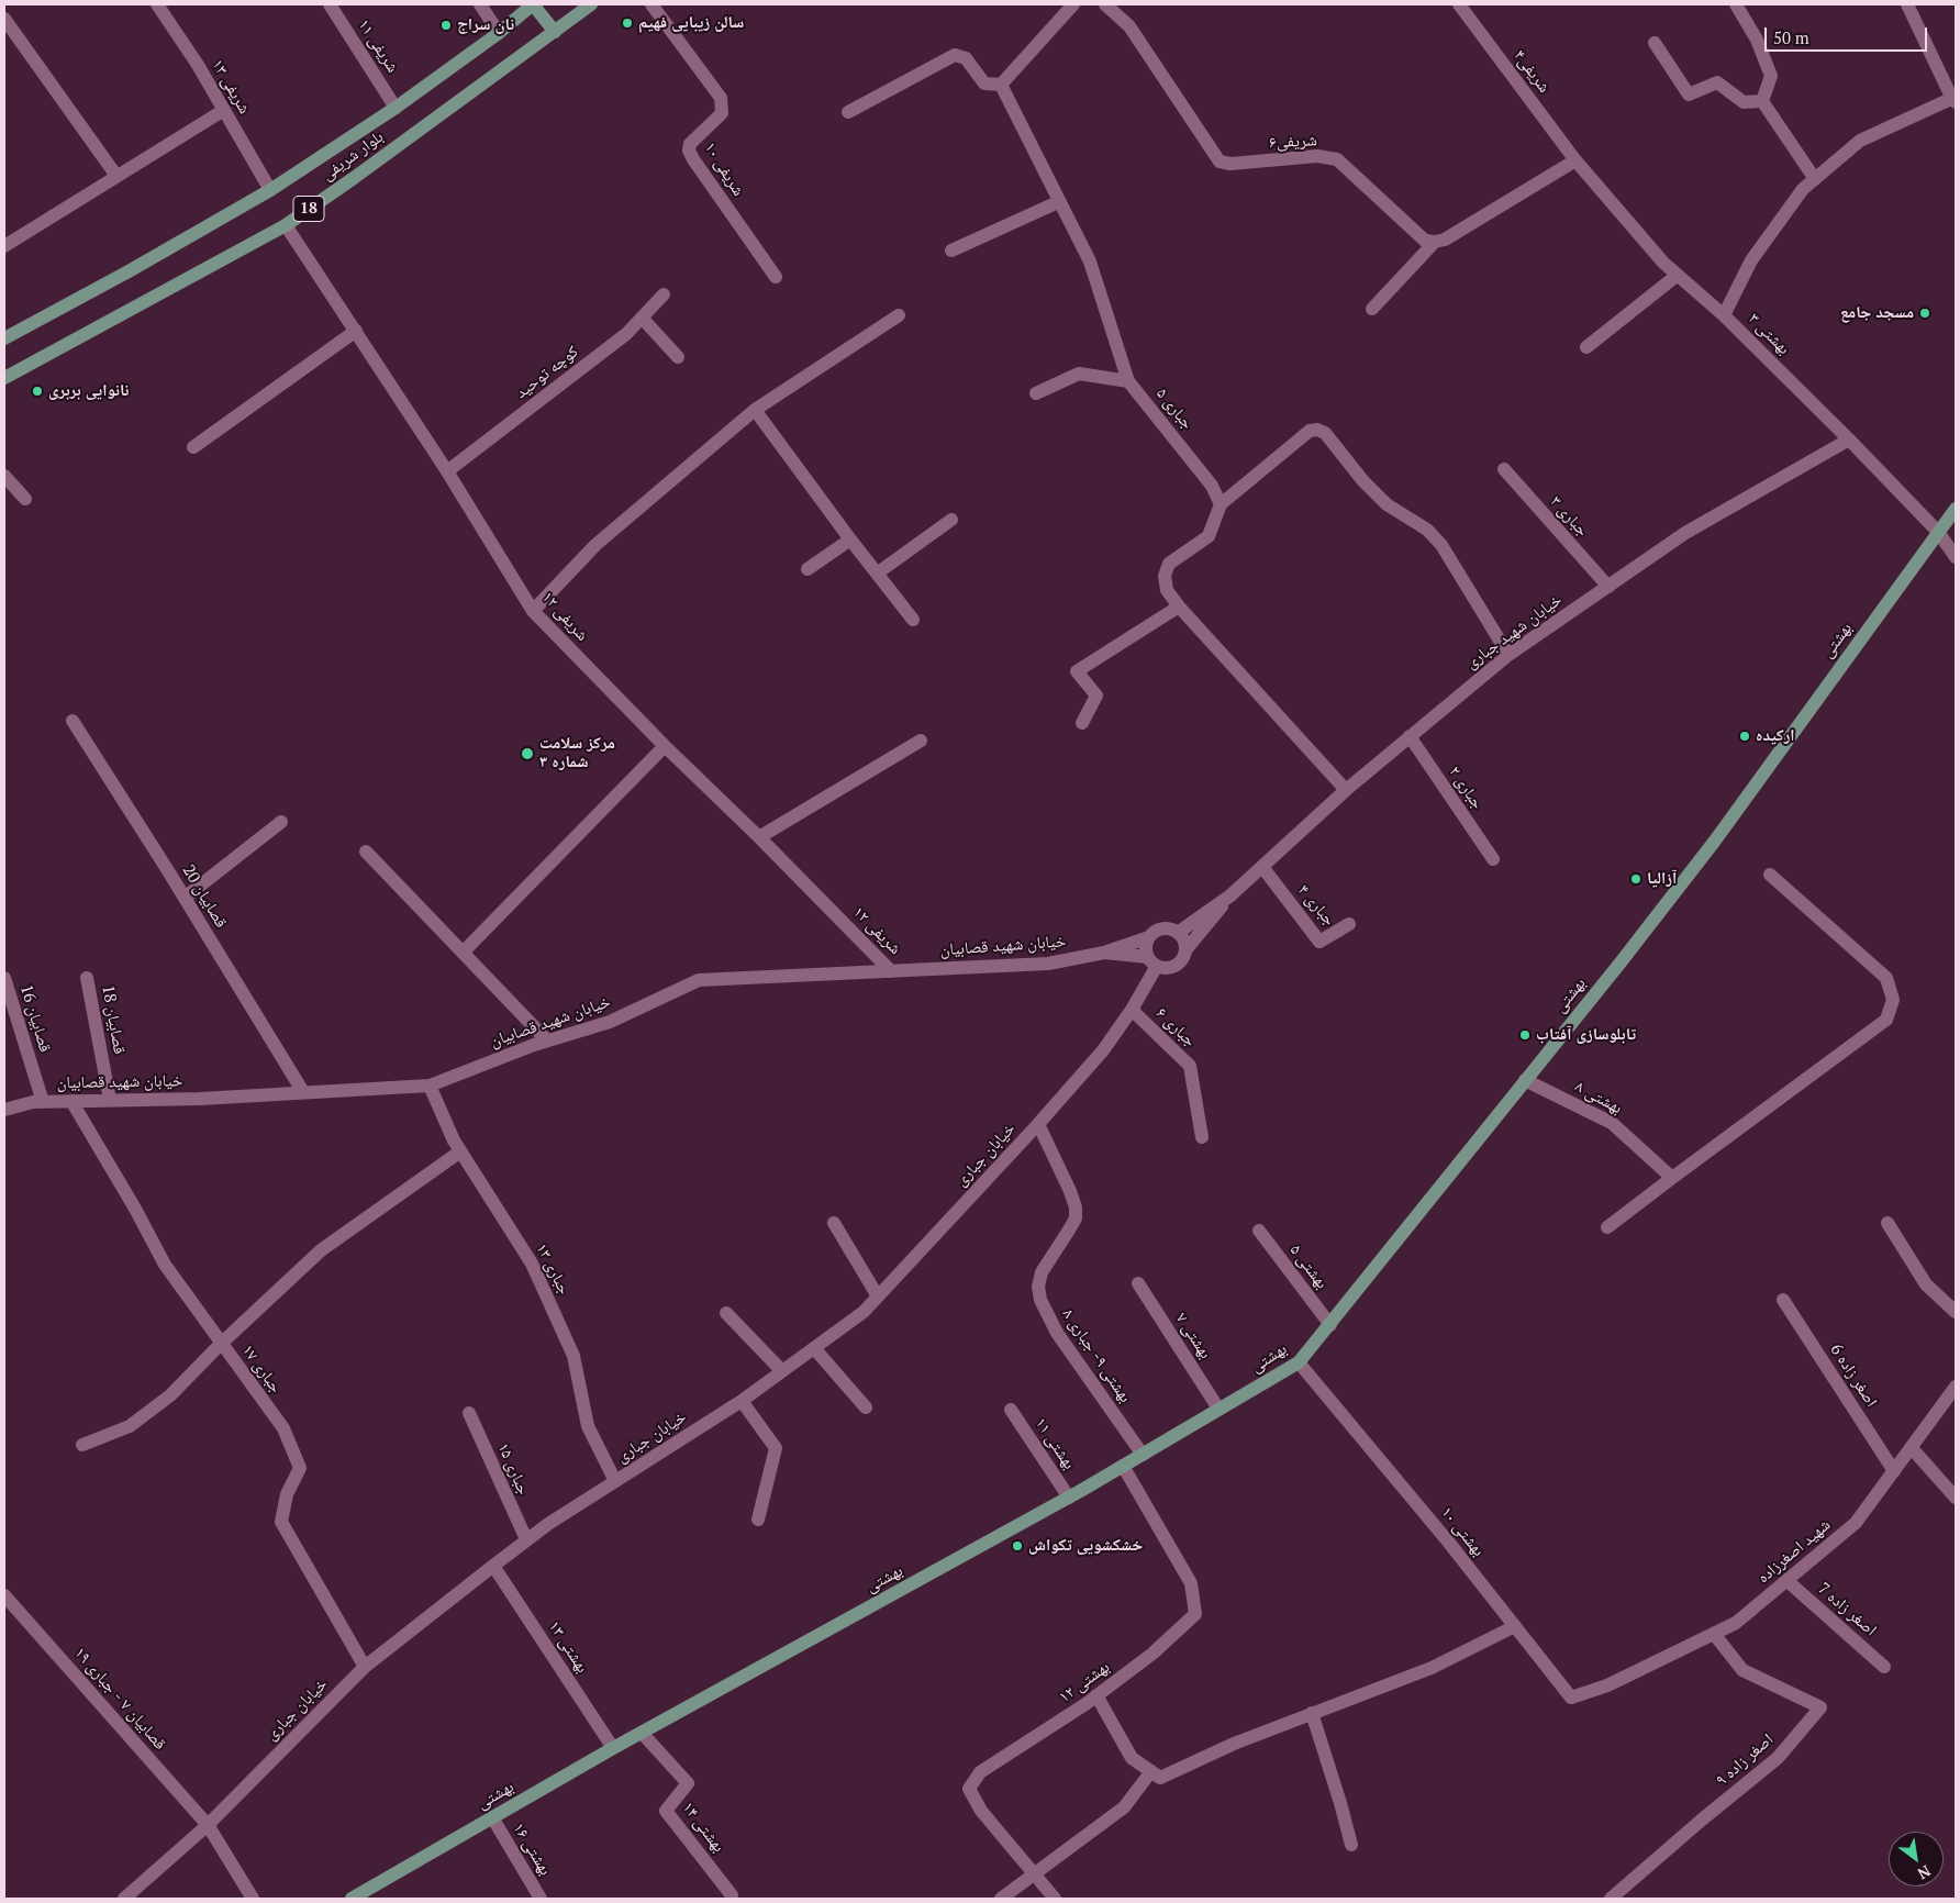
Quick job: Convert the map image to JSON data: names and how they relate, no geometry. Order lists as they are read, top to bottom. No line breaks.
{"streets":{"main road":["بلوار شریفی","18","بهشتی"],"street":["شریفی ۱۱","شریفی۴","شریفی ۱۳","شریفی۶","شریفی ۱۰","بهشتی ۳","کوچه توحید","جباری ۵","جباری ۳","شریفی ۱۲","خیابان شهید جباری","جباری ۲","قصابیان 20","جباری ۴","خیابان شهید قصابیان","قصابیان 16","قصابیان 18","جباری ۶","بهشتی ۸","خیابان جباری","بهشتی ۵","جباری ۱۳","بهشتی ۷","بهشتی ۹- جباری ۸","جباری ۱۷","اصغر زاده 6","بهشتی ۱۱","جباری ۱۵","بهشتی ۱۰","شهید اصغرزاده","اصغر زاده 7","بهشتی ۱۳","بهشتی ۱۲","قصابيان ۷ - جباری ۱۹","اصغر زاده ۹","بهشتی ۱۴","بهشتی ۱۶"]},"crossings":[["شریفی ۱۱","بلوار شریفی"],["شریفی۴","بهشتی ۳"],["شریفی ۱۳","بلوار شریفی"],["بلوار شریفی","شریفی ۱۲"],["بهشتی ۳","خیابان شهید جباری"],["بهشتی ۳","بهشتی"],["کوچه توحید","شریفی ۱۲"],["جباری ۳","خیابان شهید جباری"],["شریفی ۱۲","خیابان شهید قصابیان"],["خیابان شهید جباری","جباری ۲"],["خیابان شهید جباری","جباری ۴"],["بهشتی","بهشتی ۸"],["بهشتی","بهشتی ۵"],["بهشتی","بهشتی ۷"],["بهشتی","بهشتی ۹- جباری ۸"],["بهشتی","بهشتی ۱۱"],["بهشتی","بهشتی ۱۰"],["بهشتی","بهشتی ۱۳"],["بهشتی","بهشتی ۱۲"],["بهشتی","بهشتی ۱۴"],["بهشتی","بهشتی ۱۶"],["قصابیان 20","خیابان شهید قصابیان"],["خیابان شهید قصابیان","قصابیان 16"],["خیابان شهید قصابیان","قصابیان 18"],["خیابان شهید قصابیان","جباری ۱۳"],["خیابان شهید قصابیان","جباری ۱۷"],["جباری ۶","خیابان جباری"],["خیابان جباری","جباری ۱۳"],["خیابان جباری","بهشتی ۹- جباری ۸"],["خیابان جباری","جباری ۱۷"],["خیابان جباری","جباری ۱۵"],["خیابان جباری","بهشتی ۱۳"],["خیابان جباری","قصابيان ۷ - جباری ۱۹"],["اصغر زاده 6","شهید اصغرزاده"],["بهشتی ۱۰","شهید اصغرزاده"],["شهید اصغرزاده","اصغر زاده 7"],["شهید اصغرزاده","اصغر زاده ۹"]],"places":["سالن زیبایی فهیم","نان سراج","مسجد جامع","نانوایی بربری","ارکیده","مرکز سلامت شماره ۳","آزالیا","تابلوسازی آفتاب","خشکشویی تکواش"],"scale_bar":"50 m","north":"bottom right"}
